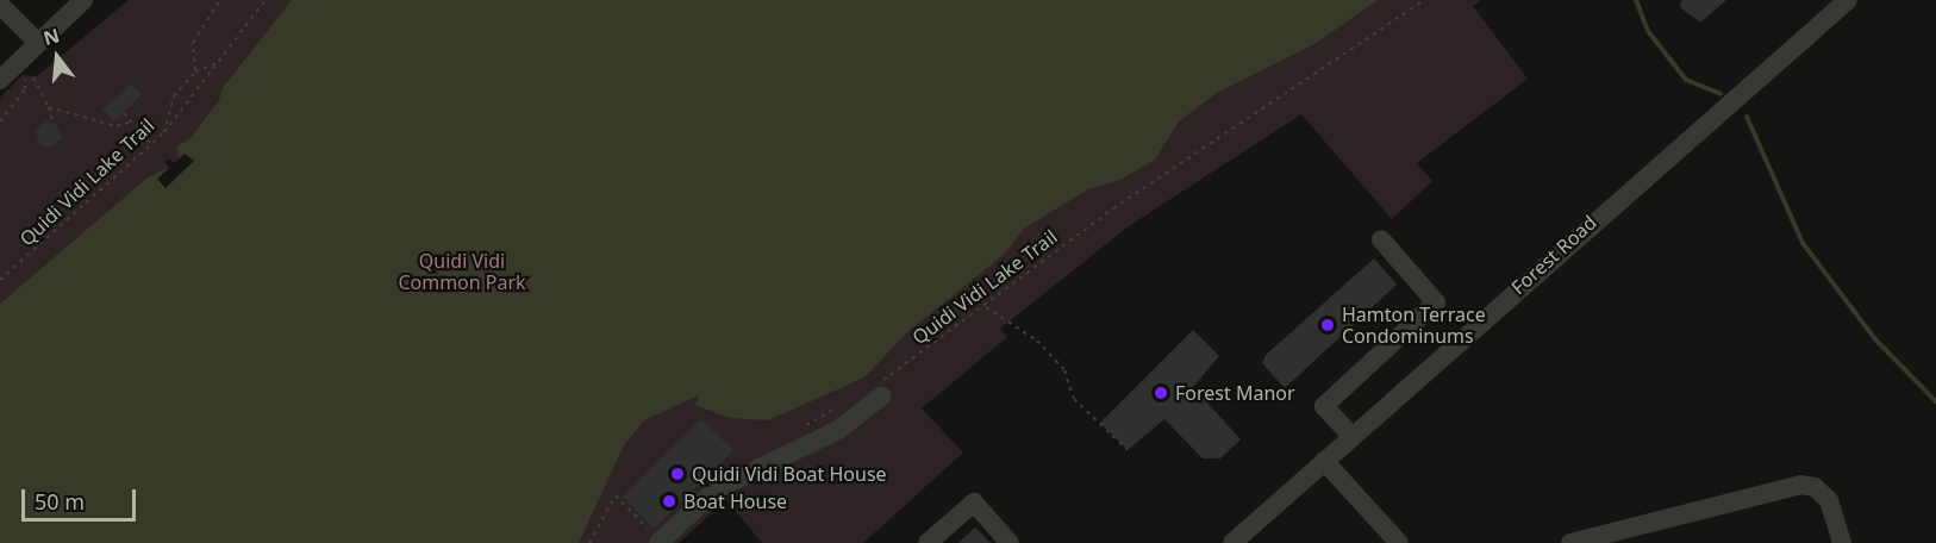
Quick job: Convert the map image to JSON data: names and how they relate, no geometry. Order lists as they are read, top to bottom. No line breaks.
{"streets":{"street":["Forest Road"],"path":["Quidi Vidi Lake Trail"]},"parks":["Quidi Vidi Common Park"],"places":["Hamton Terrace Condominums","Forest Manor","Quidi Vidi Boat House","Boat House"],"scale_bar":"50 m","north":"top"}
